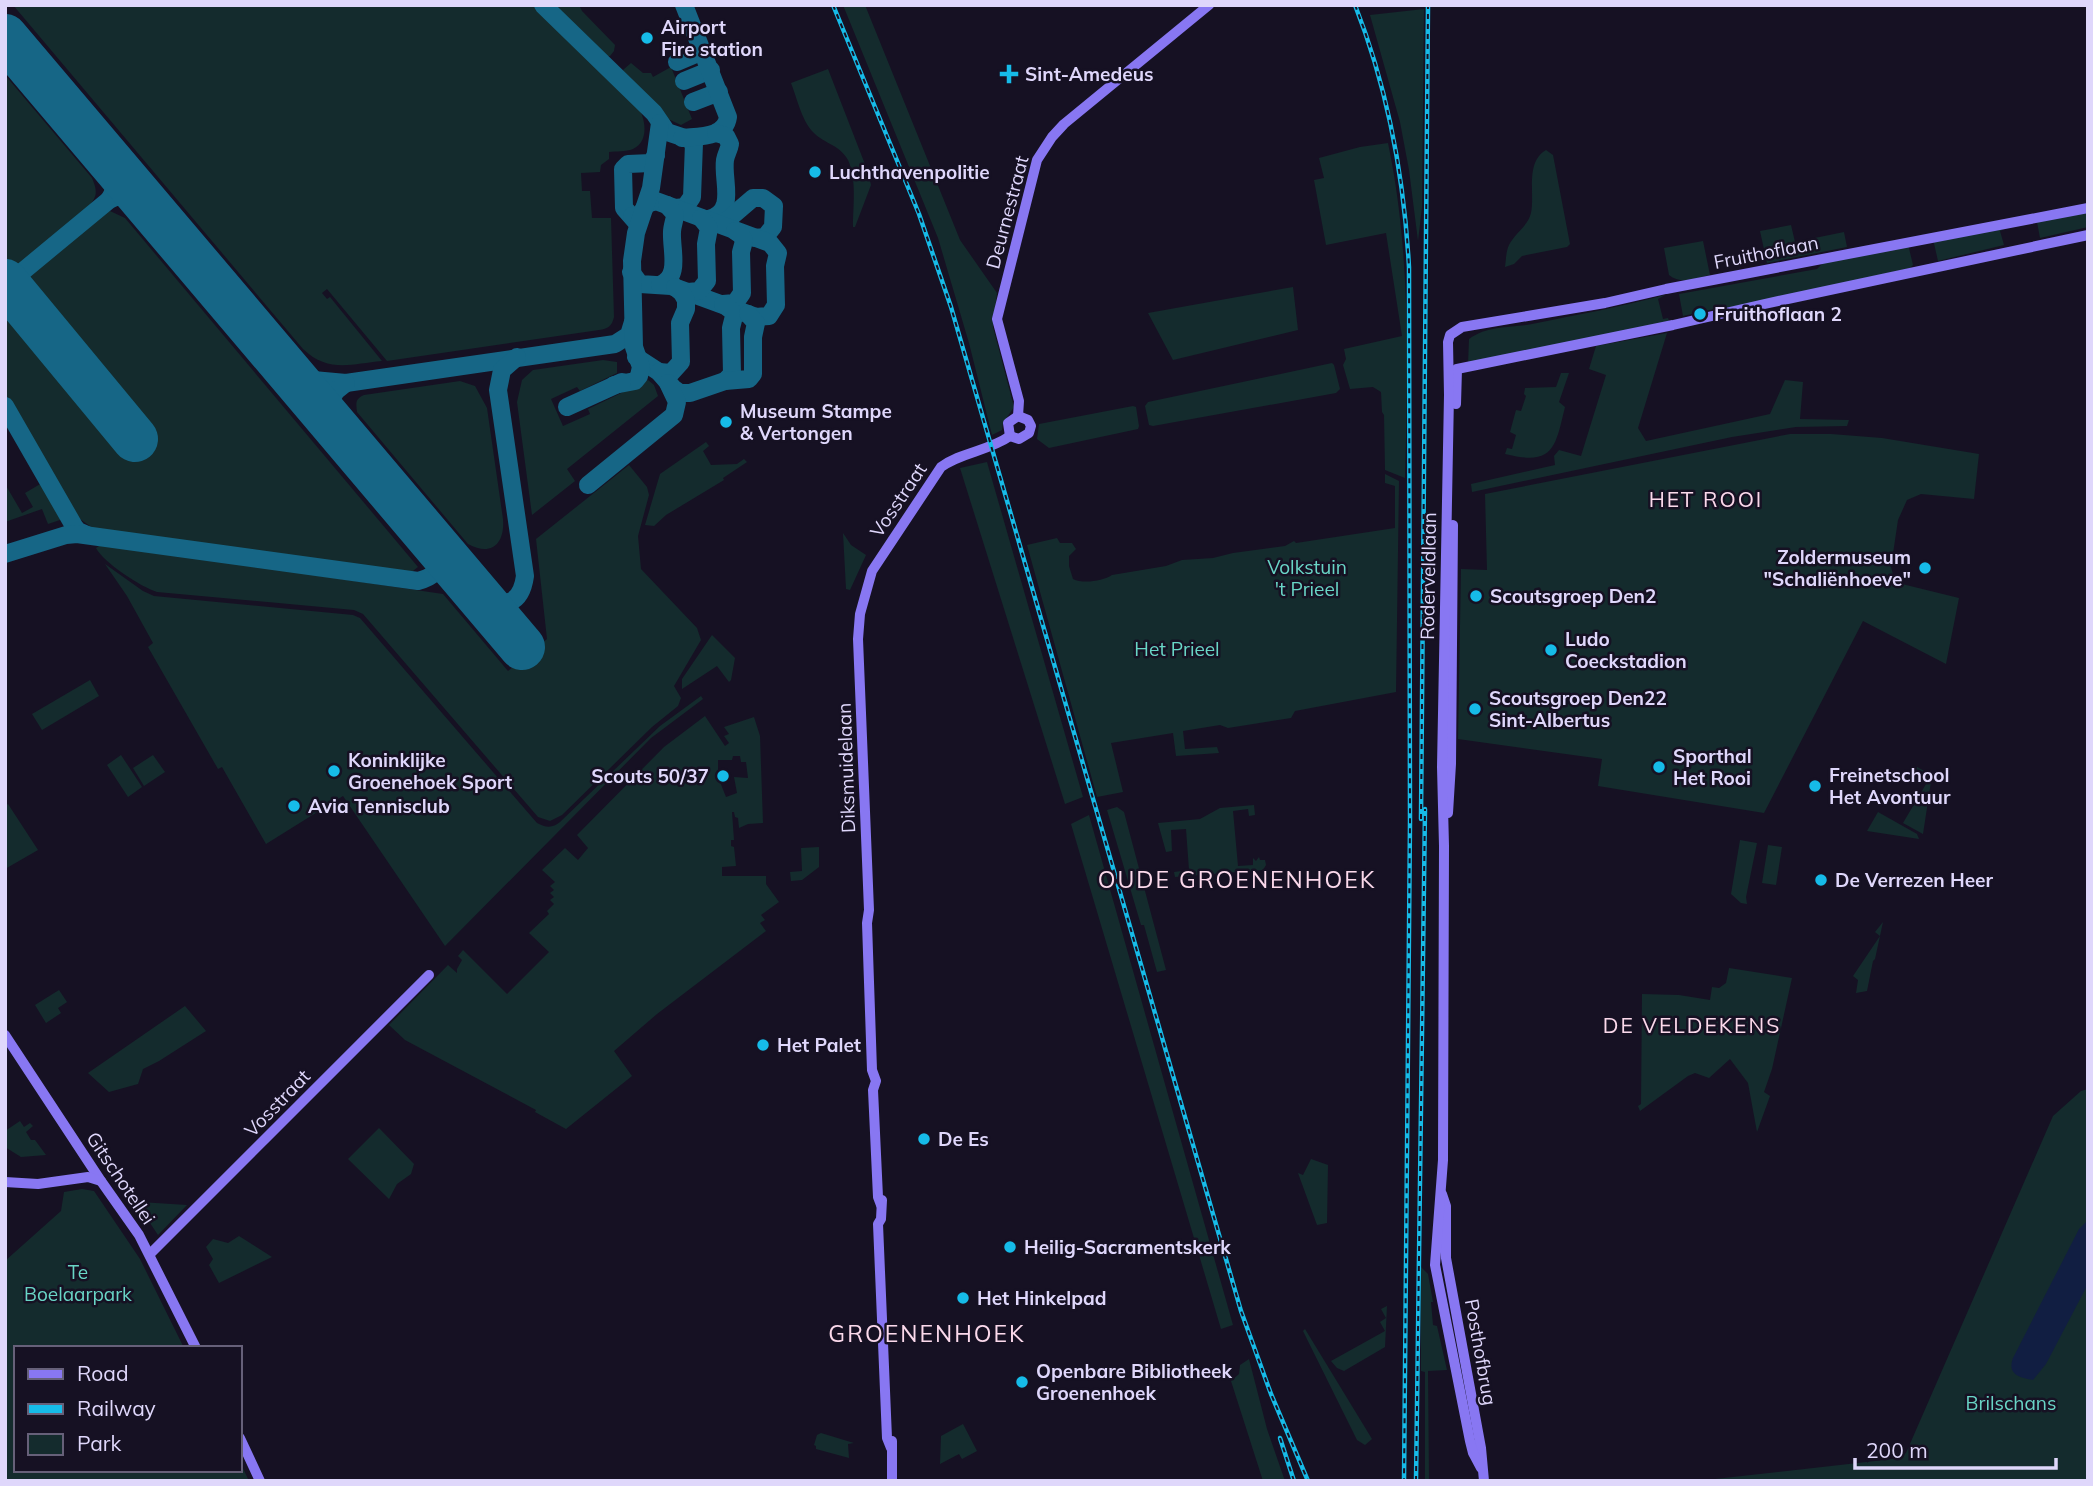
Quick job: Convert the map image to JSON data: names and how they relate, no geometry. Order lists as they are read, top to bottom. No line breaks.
{"streets":{"street":["Deurnestraat","Fruithoflaan","Vosstraat","Roderveldlaan","Diksmuidelaan","Gitschotellei","Posthofbrug"]},"crossings":[["Deurnestraat","Vosstraat"],["Fruithoflaan","Roderveldlaan"],["Vosstraat","Diksmuidelaan"],["Vosstraat","Gitschotellei"],["Roderveldlaan","Posthofbrug"]],"districts":["HET ROOI","OUDE GROENENHOEK","DE VELDEKENS","GROENENHOEK"],"parks":["Volkstuin 't Prieel","Het Prieel","Te Boelaarpark","Brilschans"],"places":{"other":["Airport Fire station","Luchthavenpolitie","Fruithoflaan 2","Museum Stampe & Vertongen","Zoldermuseum \"Schaliënhoeve\"","Scoutsgroep Den2","Ludo Coeckstadion","Scoutsgroep Den22 Sint-Albertus","Sporthal Het Rooi","Koninklijke Groenehoek Sport","Scouts 50/37","Freinetschool Het Avontuur","Avia Tennisclub","De Verrezen Heer","Het Palet","De Es","Heilig-Sacramentskerk","Het Hinkelpad","Openbare Bibliotheek Groenenhoek"],"health":["Sint-Amedeus"]},"legend":["Road","Railway","Park"],"scale_bar":"200 m"}
